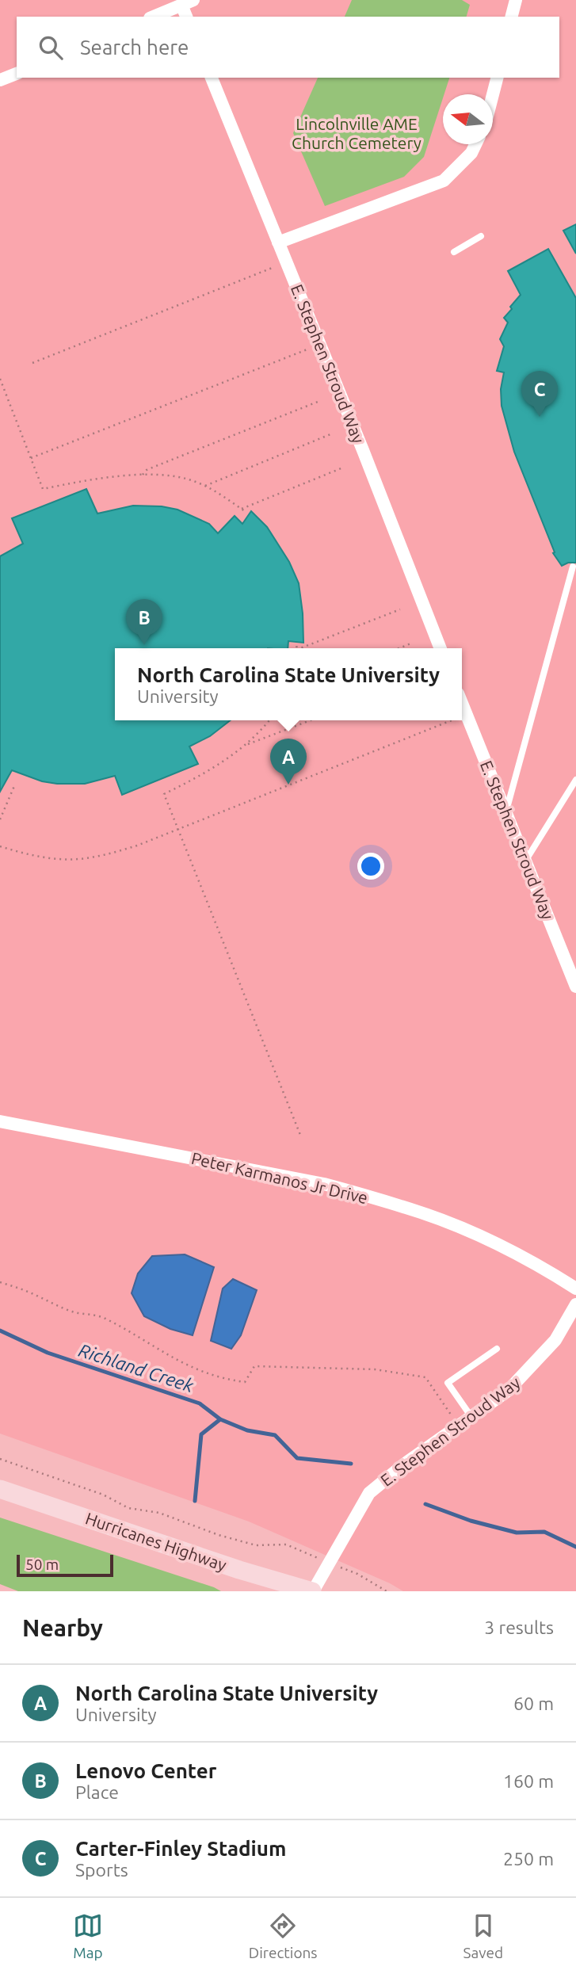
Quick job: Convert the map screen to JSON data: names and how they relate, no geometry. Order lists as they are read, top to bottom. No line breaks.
{"streets":{"main road":["Hurricanes Highway"],"street":["E. Stephen Stroud Way","Peter Karmanos Jr Drive"]},"crossings":[["E. Stephen Stroud Way","Hurricanes Highway"]],"water":["Richland Creek"],"parks":["Lincolnville AME Church Cemetery"],"scale_bar":"50 m","north":"left","page":{"search":"Search here","pins":["C","B","A"],"popup":["North Carolina State University","University"],"scale":"50 m","heading":["Nearby","3 results"],"list":[{"mark":"A","name":"North Carolina State University","note":"University","value":"60 m"},{"mark":"B","name":"Lenovo Center","note":"Place","value":"160 m"},{"mark":"C","name":"Carter-Finley Stadium","note":"Sports","value":"250 m"}],"nav":["Map","Directions","Saved"]}}
